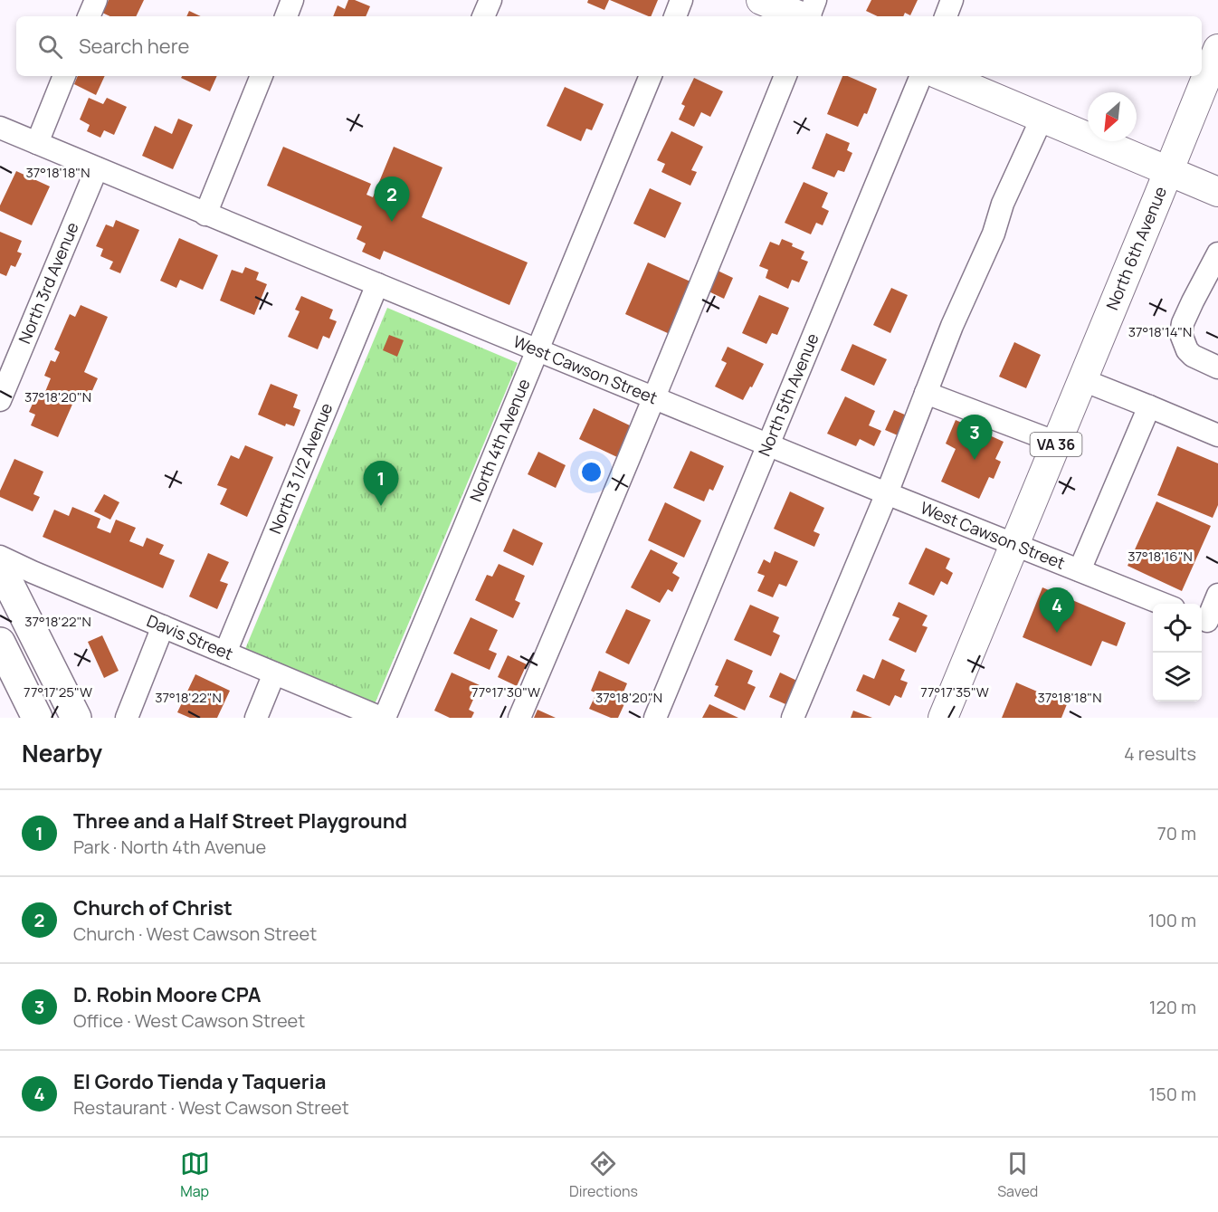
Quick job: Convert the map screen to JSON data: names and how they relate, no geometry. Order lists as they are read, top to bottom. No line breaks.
{"streets":{"main road":["North 6th Avenue","VA 36"],"street":["North 3rd Avenue","West Cawson Street","North 5th Avenue","North 4th Avenue","North 3 1/2 Avenue","Davis Street"]},"crossings":[["North 6th Avenue","West Cawson Street"],["North 3rd Avenue","West Cawson Street"],["West Cawson Street","North 5th Avenue"],["West Cawson Street","North 4th Avenue"],["West Cawson Street","North 3 1/2 Avenue"],["North 4th Avenue","Davis Street"],["North 3 1/2 Avenue","Davis Street"]],"north":"bottom left","page":{"search":"Search here","pins":["2","3","1","4"],"heading":["Nearby","4 results"],"list":[{"mark":"1","name":"Three and a Half Street Playground","note":"Park · North 4th Avenue","value":"70 m"},{"mark":"2","name":"Church of Christ","note":"Church · West Cawson Street","value":"100 m"},{"mark":"3","name":"D. Robin Moore CPA","note":"Office · West Cawson Street","value":"120 m"},{"mark":"4","name":"El Gordo Tienda y Taqueria","note":"Restaurant · West Cawson Street","value":"150 m"}],"nav":["Map","Directions","Saved"]},"coordinates":["37°18'18\"N","37°18'14\"N","37°18'20\"N","37°18'16\"N","37°18'22\"N","77°17'25\"W","77°17'30\"W","77°17'35\"W"]}
